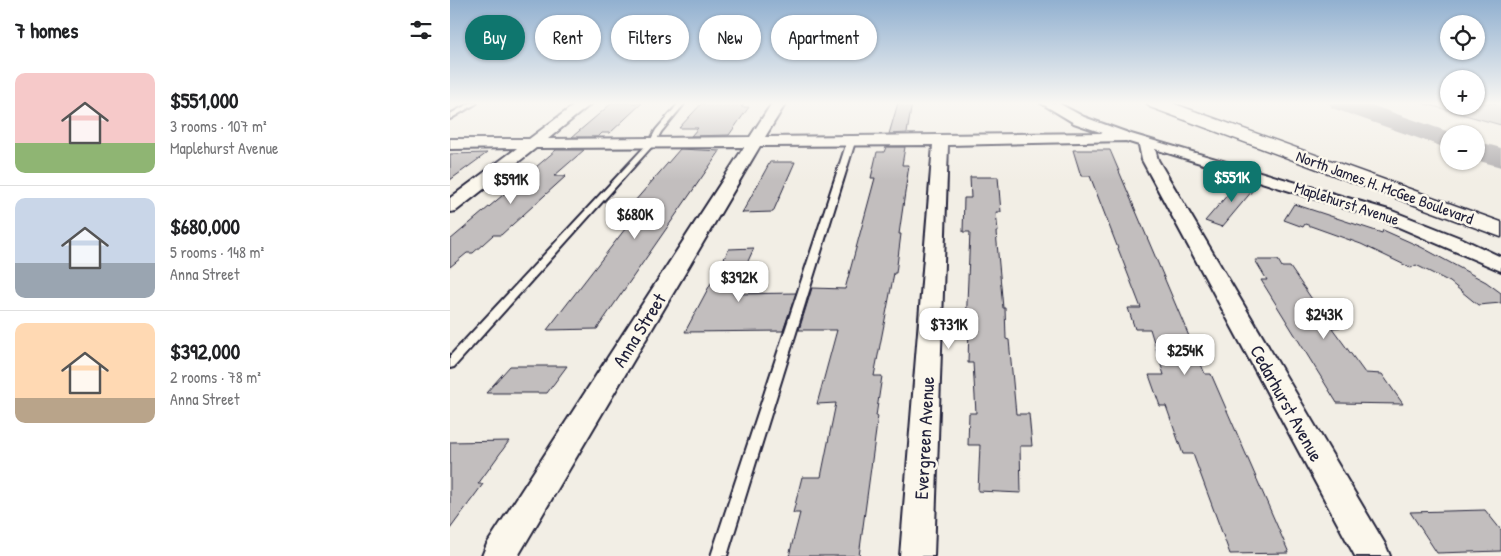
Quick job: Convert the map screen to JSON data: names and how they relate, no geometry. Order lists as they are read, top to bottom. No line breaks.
{"streets":{"main road":["North James H. McGee Boulevard"],"street":["Maplehurst Avenue","Anna Street","Cedarhurst Avenue","Evergreen Avenue"]},"crossings":[["Maplehurst Avenue","Cedarhurst Avenue"]],"page":{"heading":"7 homes","map_buttons":["+","−"],"chip":["Buy","Rent","Filters","New","Apartment"],"list":[{"name":"$551,000","note":"3 rooms · 107 m² · Maplehurst Avenue"},{"name":"$680,000","note":"5 rooms · 148 m² · Anna Street"},{"name":"$392,000","note":"2 rooms · 78 m² · Anna Street"}],"price":["$551K","$591K","$680K","$392K","$243K","$731K","$254K"]}}
